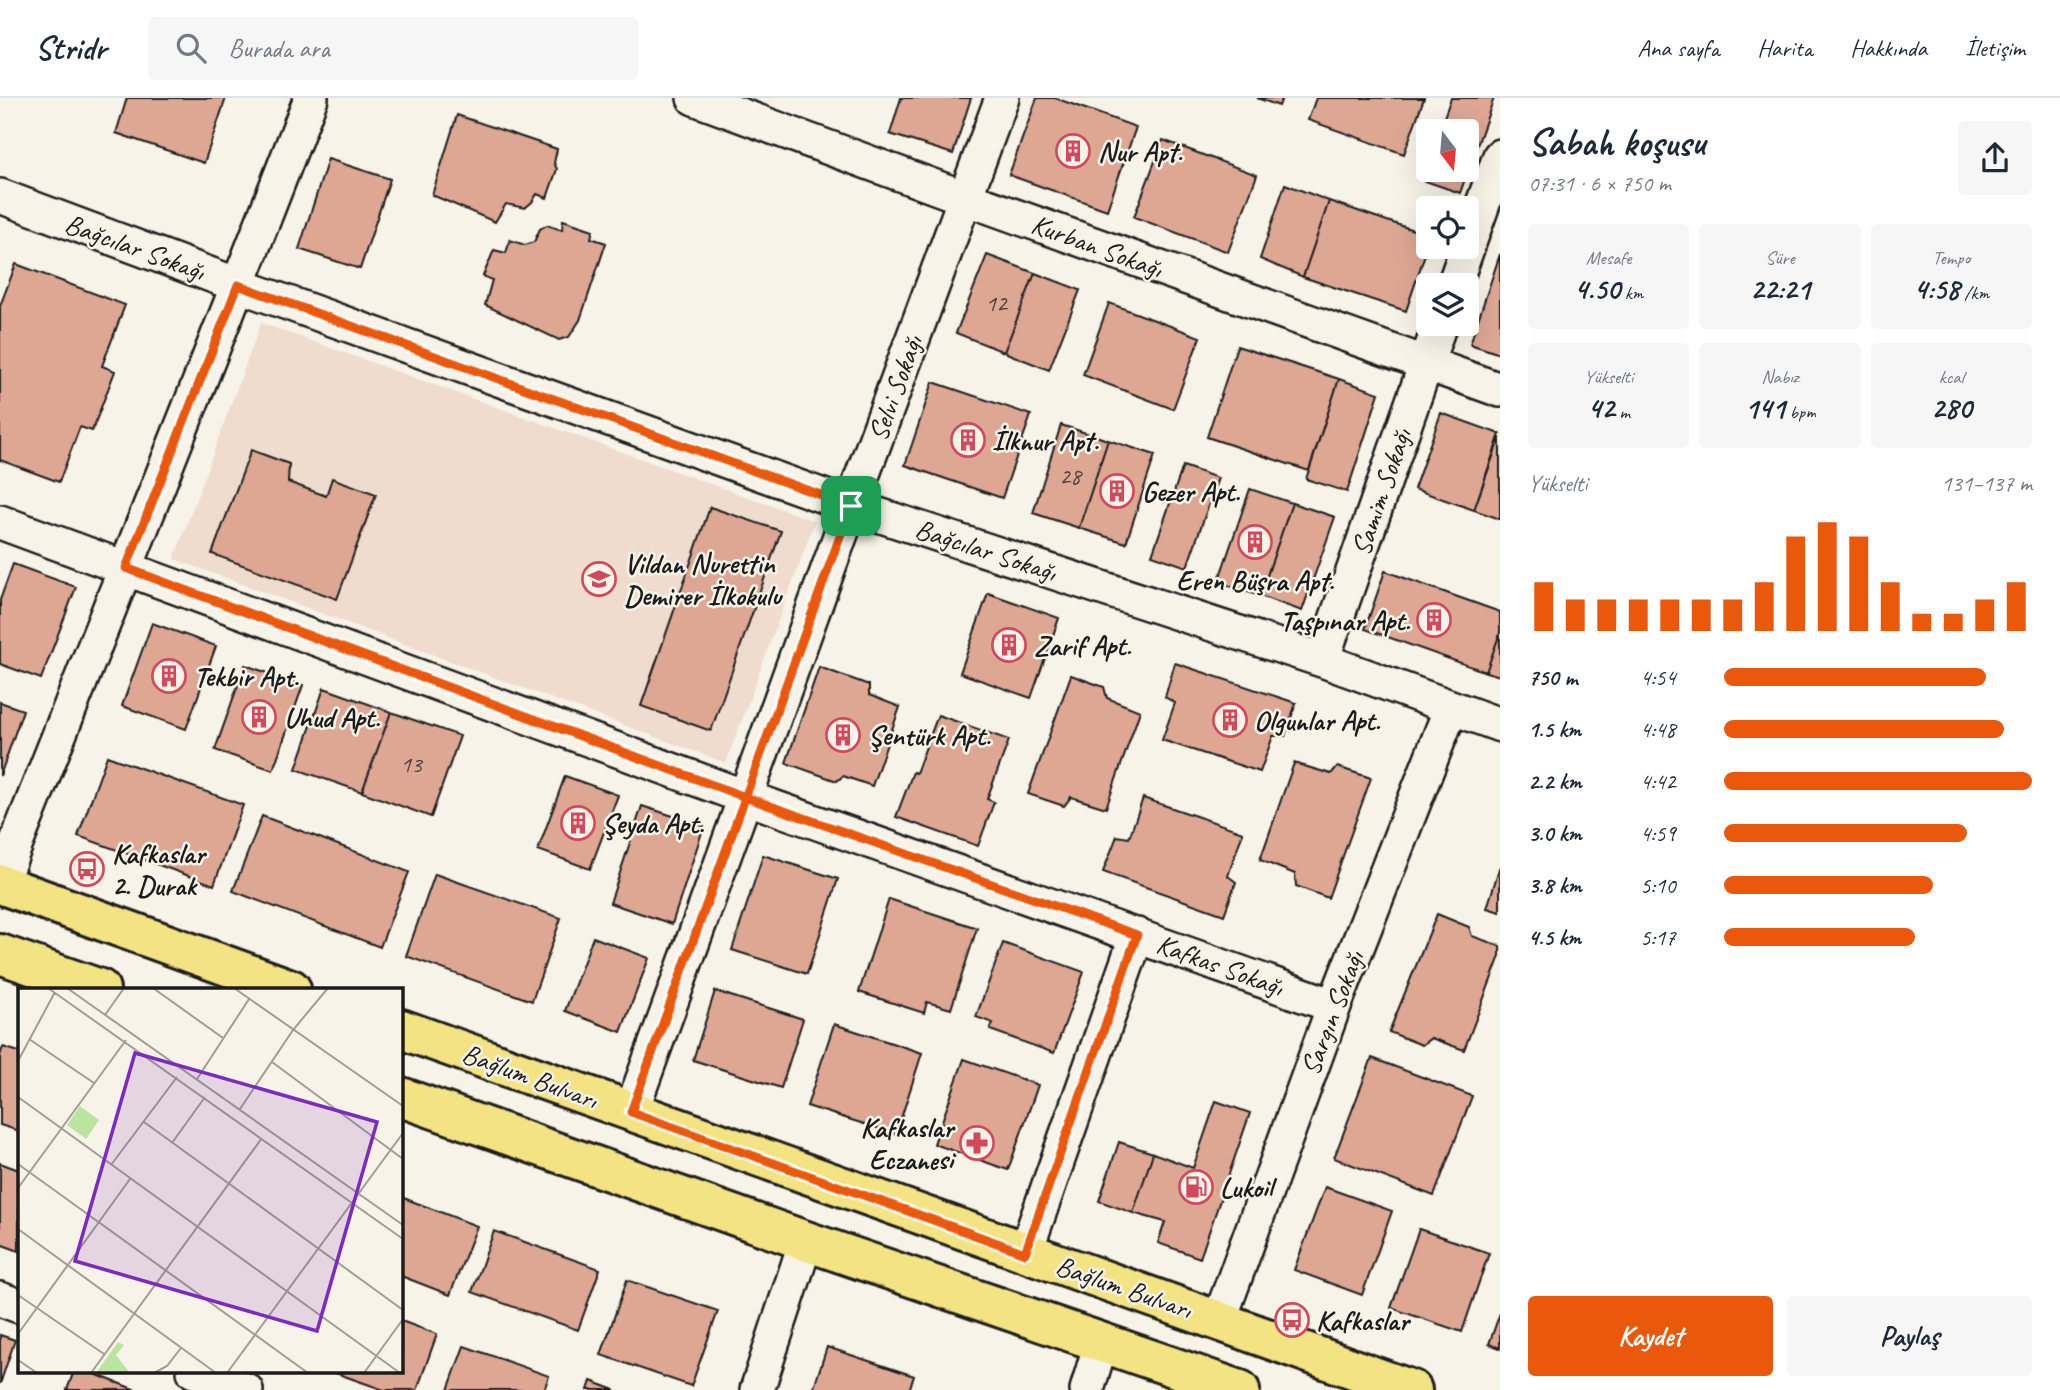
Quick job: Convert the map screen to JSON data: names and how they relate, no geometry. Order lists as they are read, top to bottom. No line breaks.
{"streets":{"main road":["Bağlum Bulvarı"],"street":["Kurban Sokağı","Bağcılar Sokağı","Selvi Sokağı","Samim Sokağı","Kafkas Sokağı","Sargın Sokağı"]},"crossings":[["Kurban Sokağı","Selvi Sokağı"],["Kurban Sokağı","Samim Sokağı"],["Bağcılar Sokağı","Selvi Sokağı"],["Bağcılar Sokağı","Samim Sokağı"],["Bağcılar Sokağı","Sargın Sokağı"],["Selvi Sokağı","Kafkas Sokağı"],["Selvi Sokağı","Bağlum Bulvarı"],["Kafkas Sokağı","Sargın Sokağı"],["Sargın Sokağı","Bağlum Bulvarı"]],"places":{"building":["Nur Apt.","İlknur Apt.","Gezer Apt.","Eren Büşra Apt.","Taşpınar Apt.","Zarif Apt.","Tekbir Apt.","Uhud Apt.","Olgunlar Apt.","Şentürk Apt.","Şeyda Apt."],"school or university":["Vildan Nurettin Demirer İlkokulu"],"bus stop":["Kafkaslar 2. Durak","Kafkaslar"],"pharmacy":["Kafkaslar Eczanesi"],"fuel station":["Lukoil"]},"house_numbers":["12","28","13"],"north":"bottom","page":{"header":"Stridr","search":"Burada ara","nav":["Ana sayfa","Harita","Hakkında","İletişim"],"heading":["Sabah koşusu","07:31 · 6 × 750 m"],"stats":[["Mesafe","4.50 km"],["Süre","22:21"],["Tempo","4:58 /km"],["Yükselti","42 m"],["Nabız","141 bpm"],["kcal","280"]],"chart":["Yükselti","131–137 m"],"list":[{"name":"750 m","note":"4:54"},{"name":"1.5 km","note":"4:48"},{"name":"2.2 km","note":"4:42"},{"name":"3.0 km","note":"4:59"},{"name":"3.8 km","note":"5:10"},{"name":"4.5 km","note":"5:17"}],"buttons":["Kaydet","Paylaş"]}}
